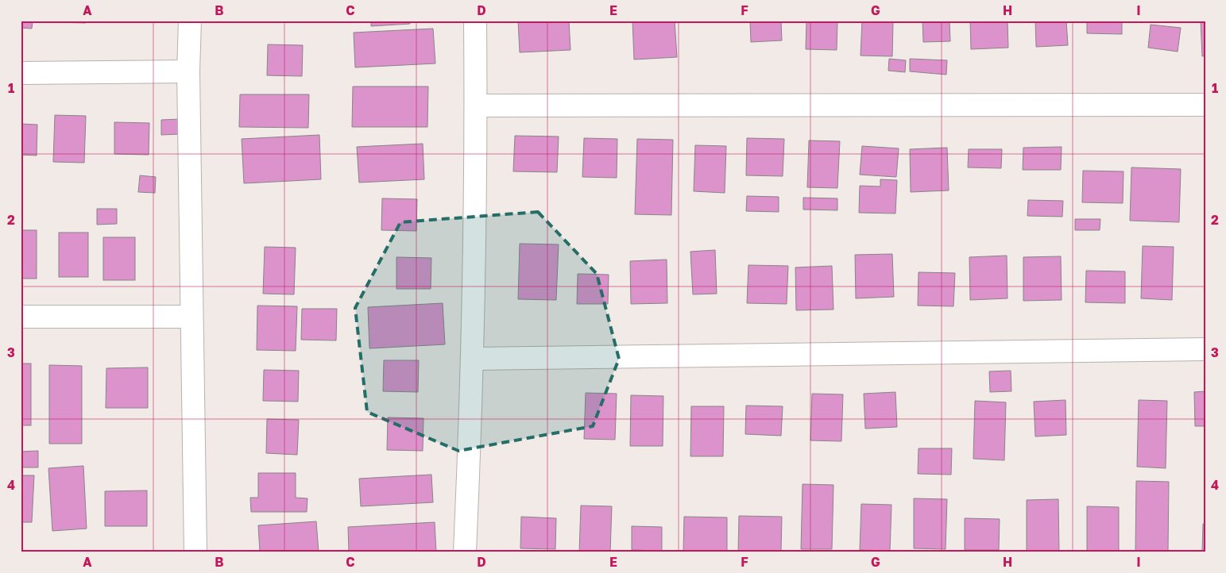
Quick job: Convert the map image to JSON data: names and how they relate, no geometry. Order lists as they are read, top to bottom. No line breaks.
{"grid":{"columns":["A","B","C","D","E","F","G","H","I"],"rows":["1","2","3","4"]}}
